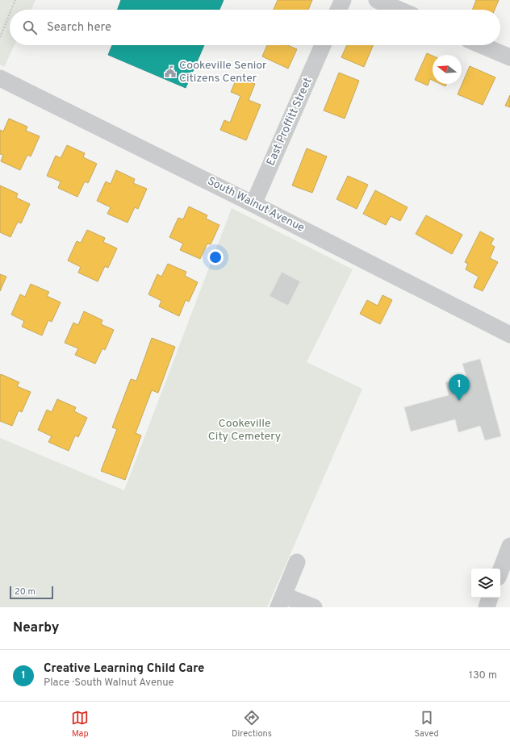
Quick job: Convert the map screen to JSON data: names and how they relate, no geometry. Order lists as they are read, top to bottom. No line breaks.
{"streets":{"street":["East Proffitt Street","South Walnut Avenue"]},"crossings":[["East Proffitt Street","South Walnut Avenue"]],"parks":["Cookeville City Cemetery"],"places":{"public building":["Cookeville Senior Citizens Center"]},"scale_bar":"20 m","north":"left","page":{"search":"Search here","pins":"1","scale":"20 m","heading":"Nearby","list":[{"mark":"1","name":"Creative Learning Child Care","note":"Place · South Walnut Avenue","value":"130 m"}],"nav":["Map","Directions","Saved"]}}
